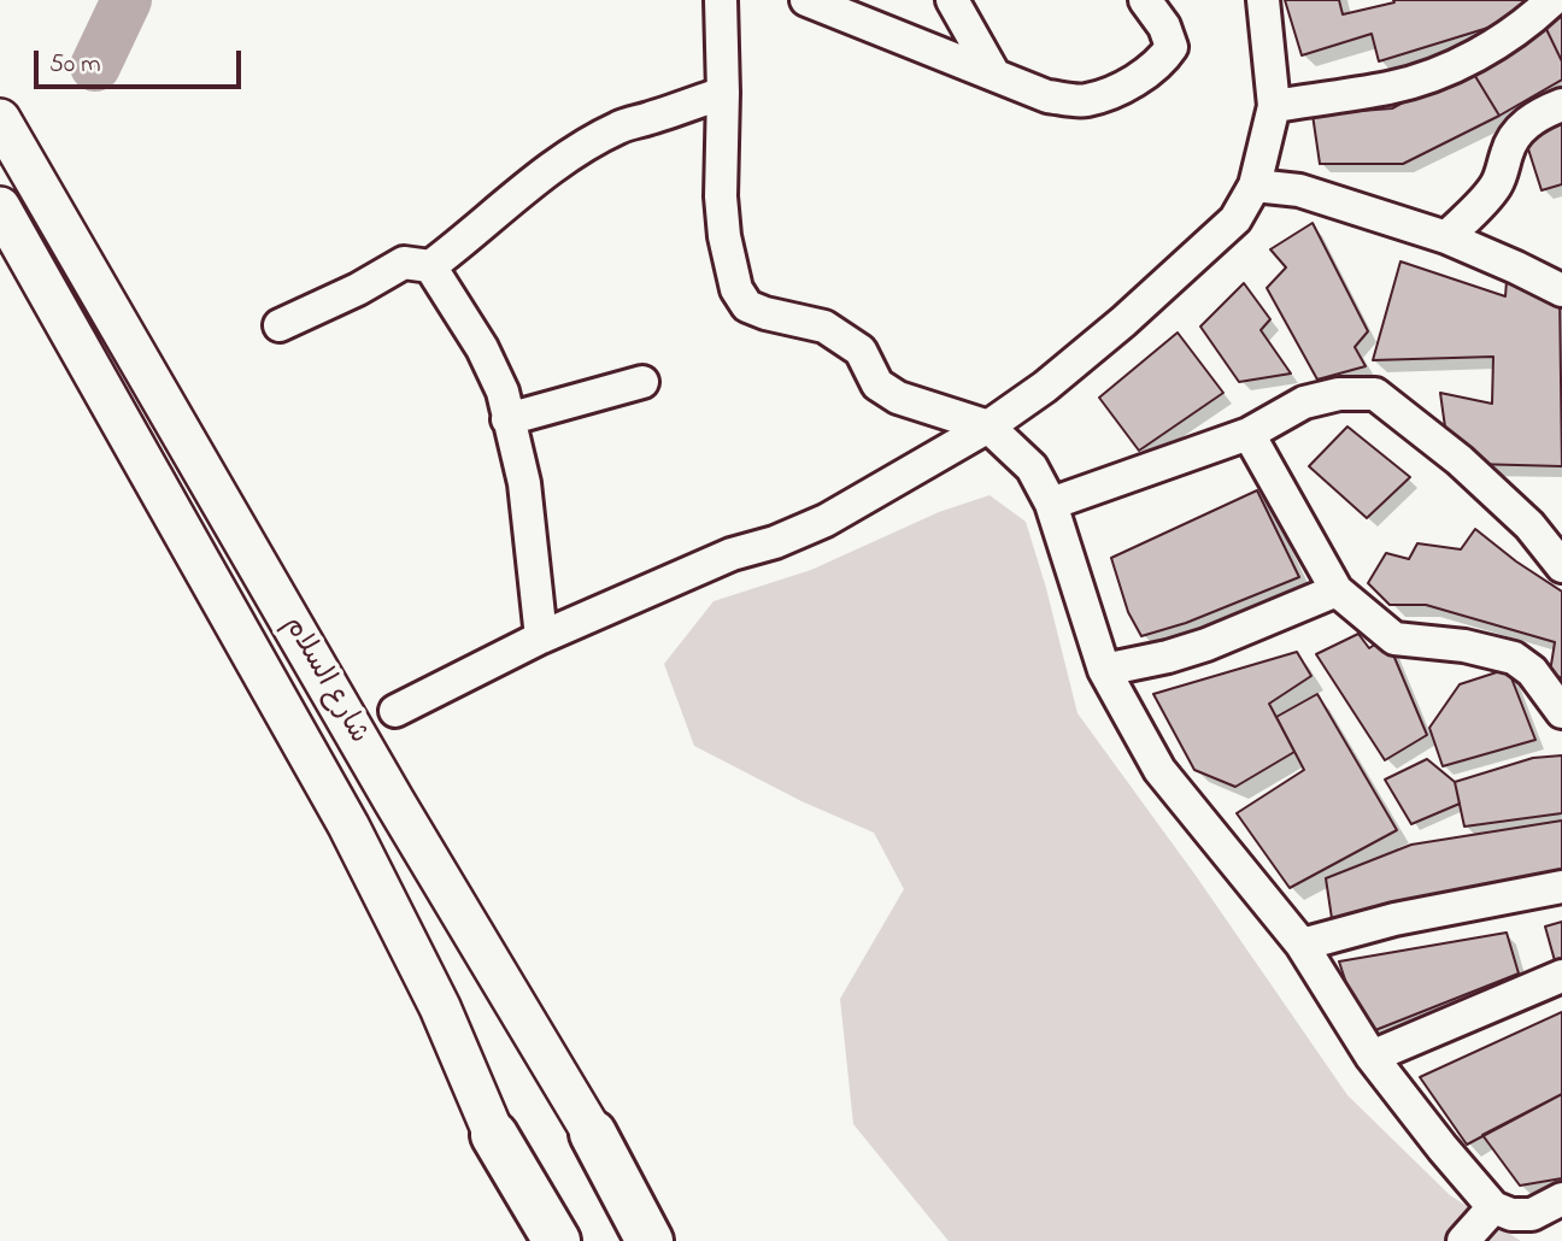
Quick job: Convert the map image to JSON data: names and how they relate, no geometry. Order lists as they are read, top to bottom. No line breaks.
{"streets":{"highway":["شارع السلام"]},"scale_bar":"50 m"}
